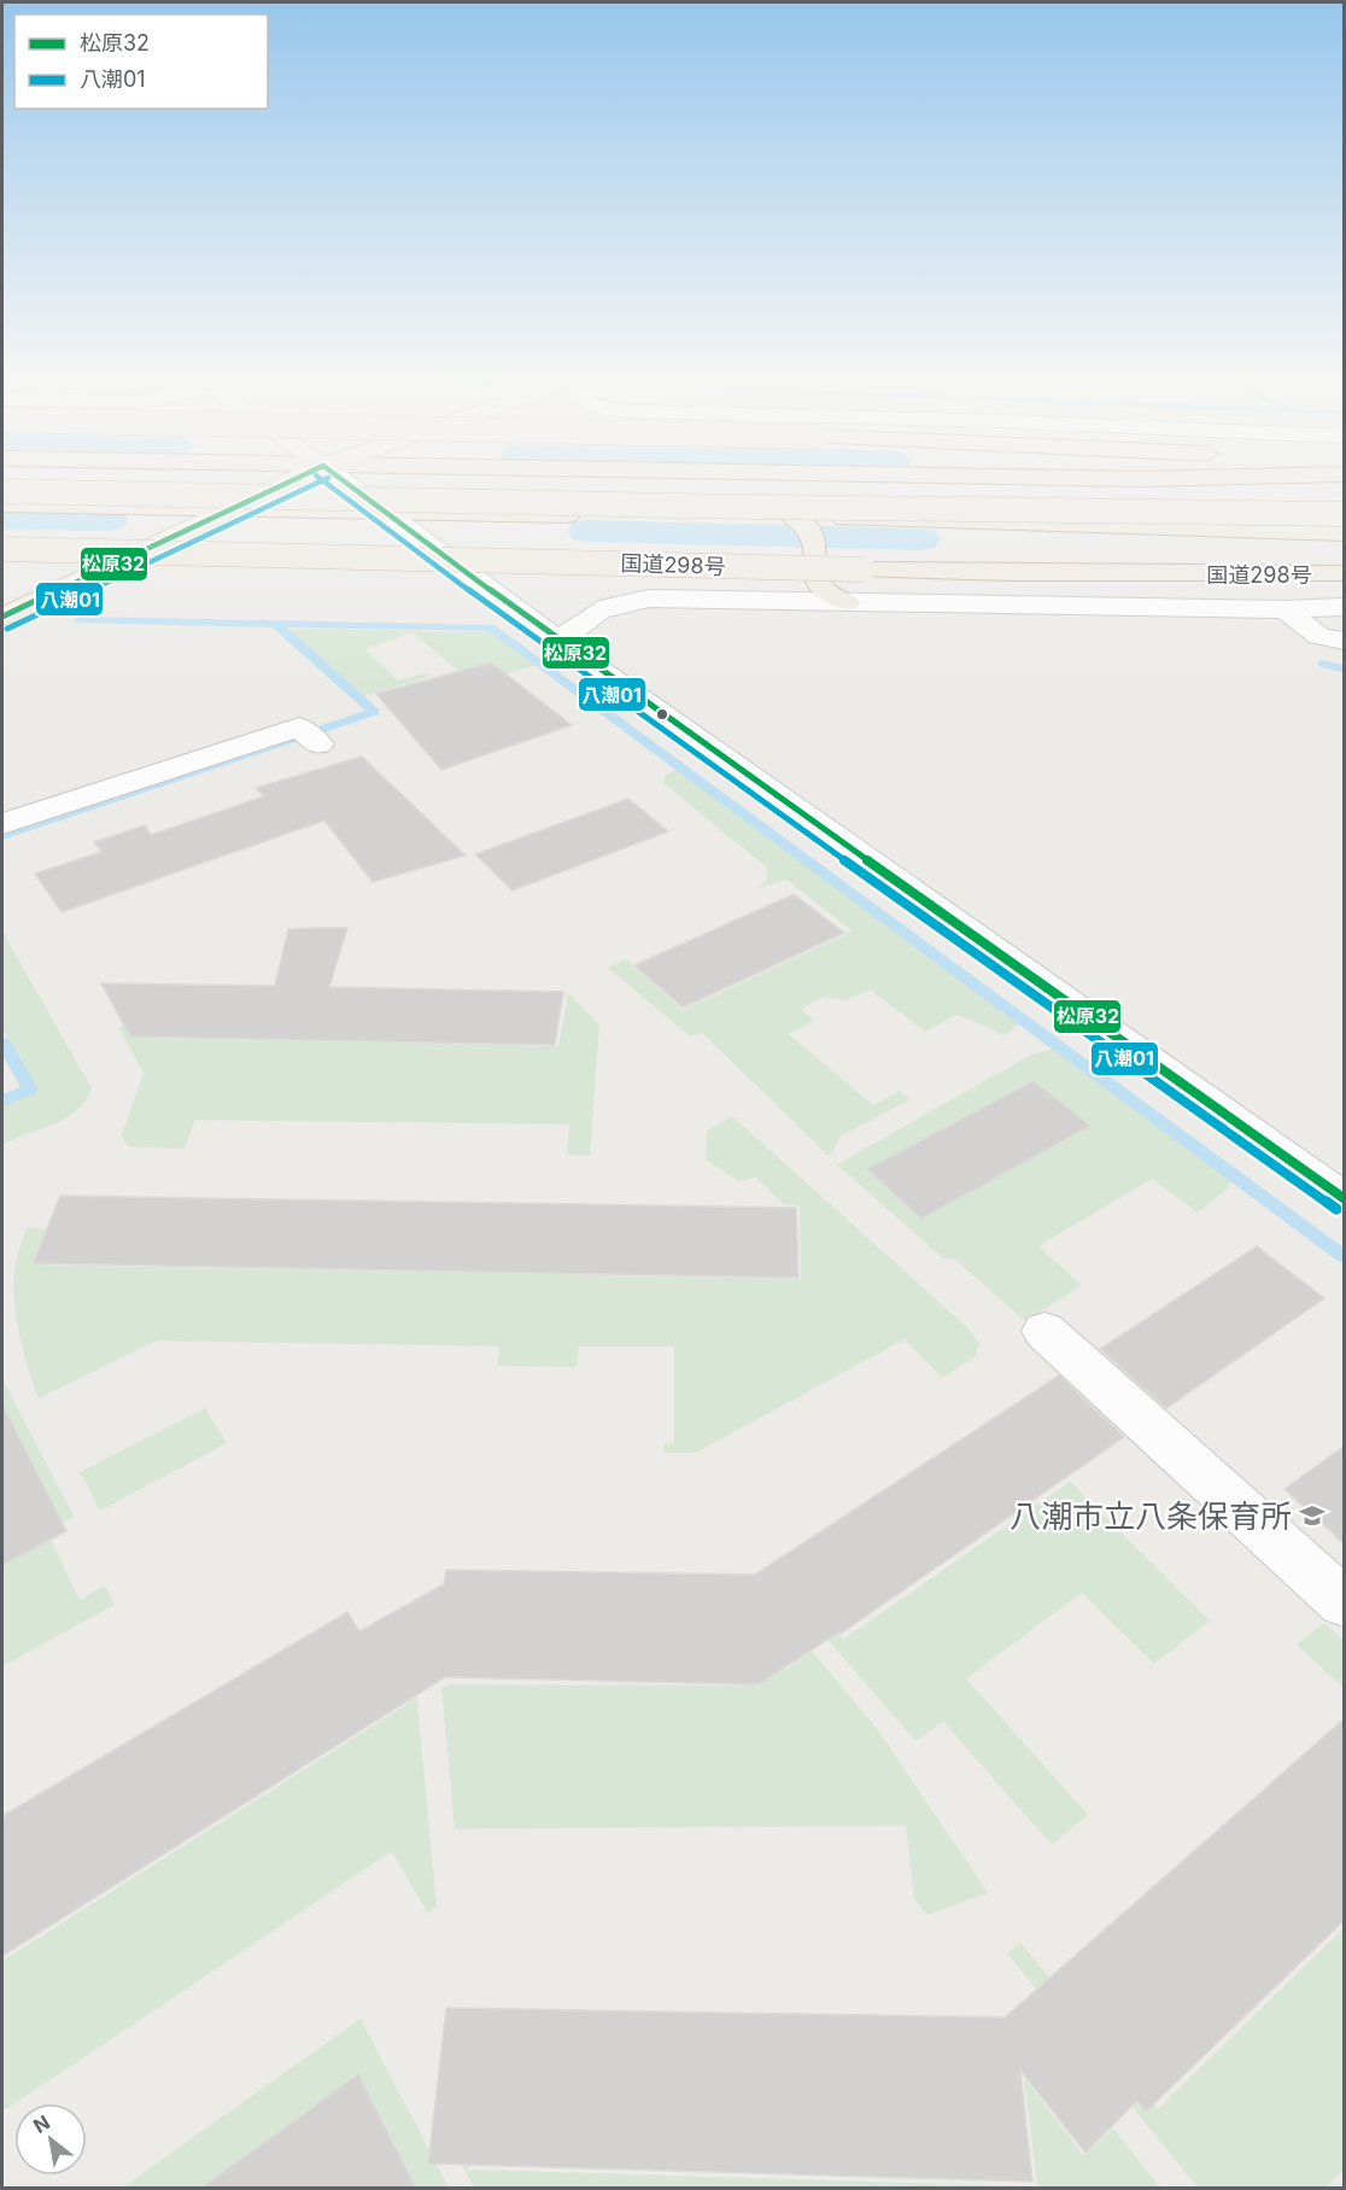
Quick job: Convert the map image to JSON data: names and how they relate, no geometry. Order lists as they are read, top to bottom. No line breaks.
{"streets":{"highway":["国道298号"]},"places":{"school or university":["八潮市立八条保育所"]},"lines":["transit line 松原32","transit line 八潮01"],"legend":["松原32","八潮01"],"north":"top left"}
